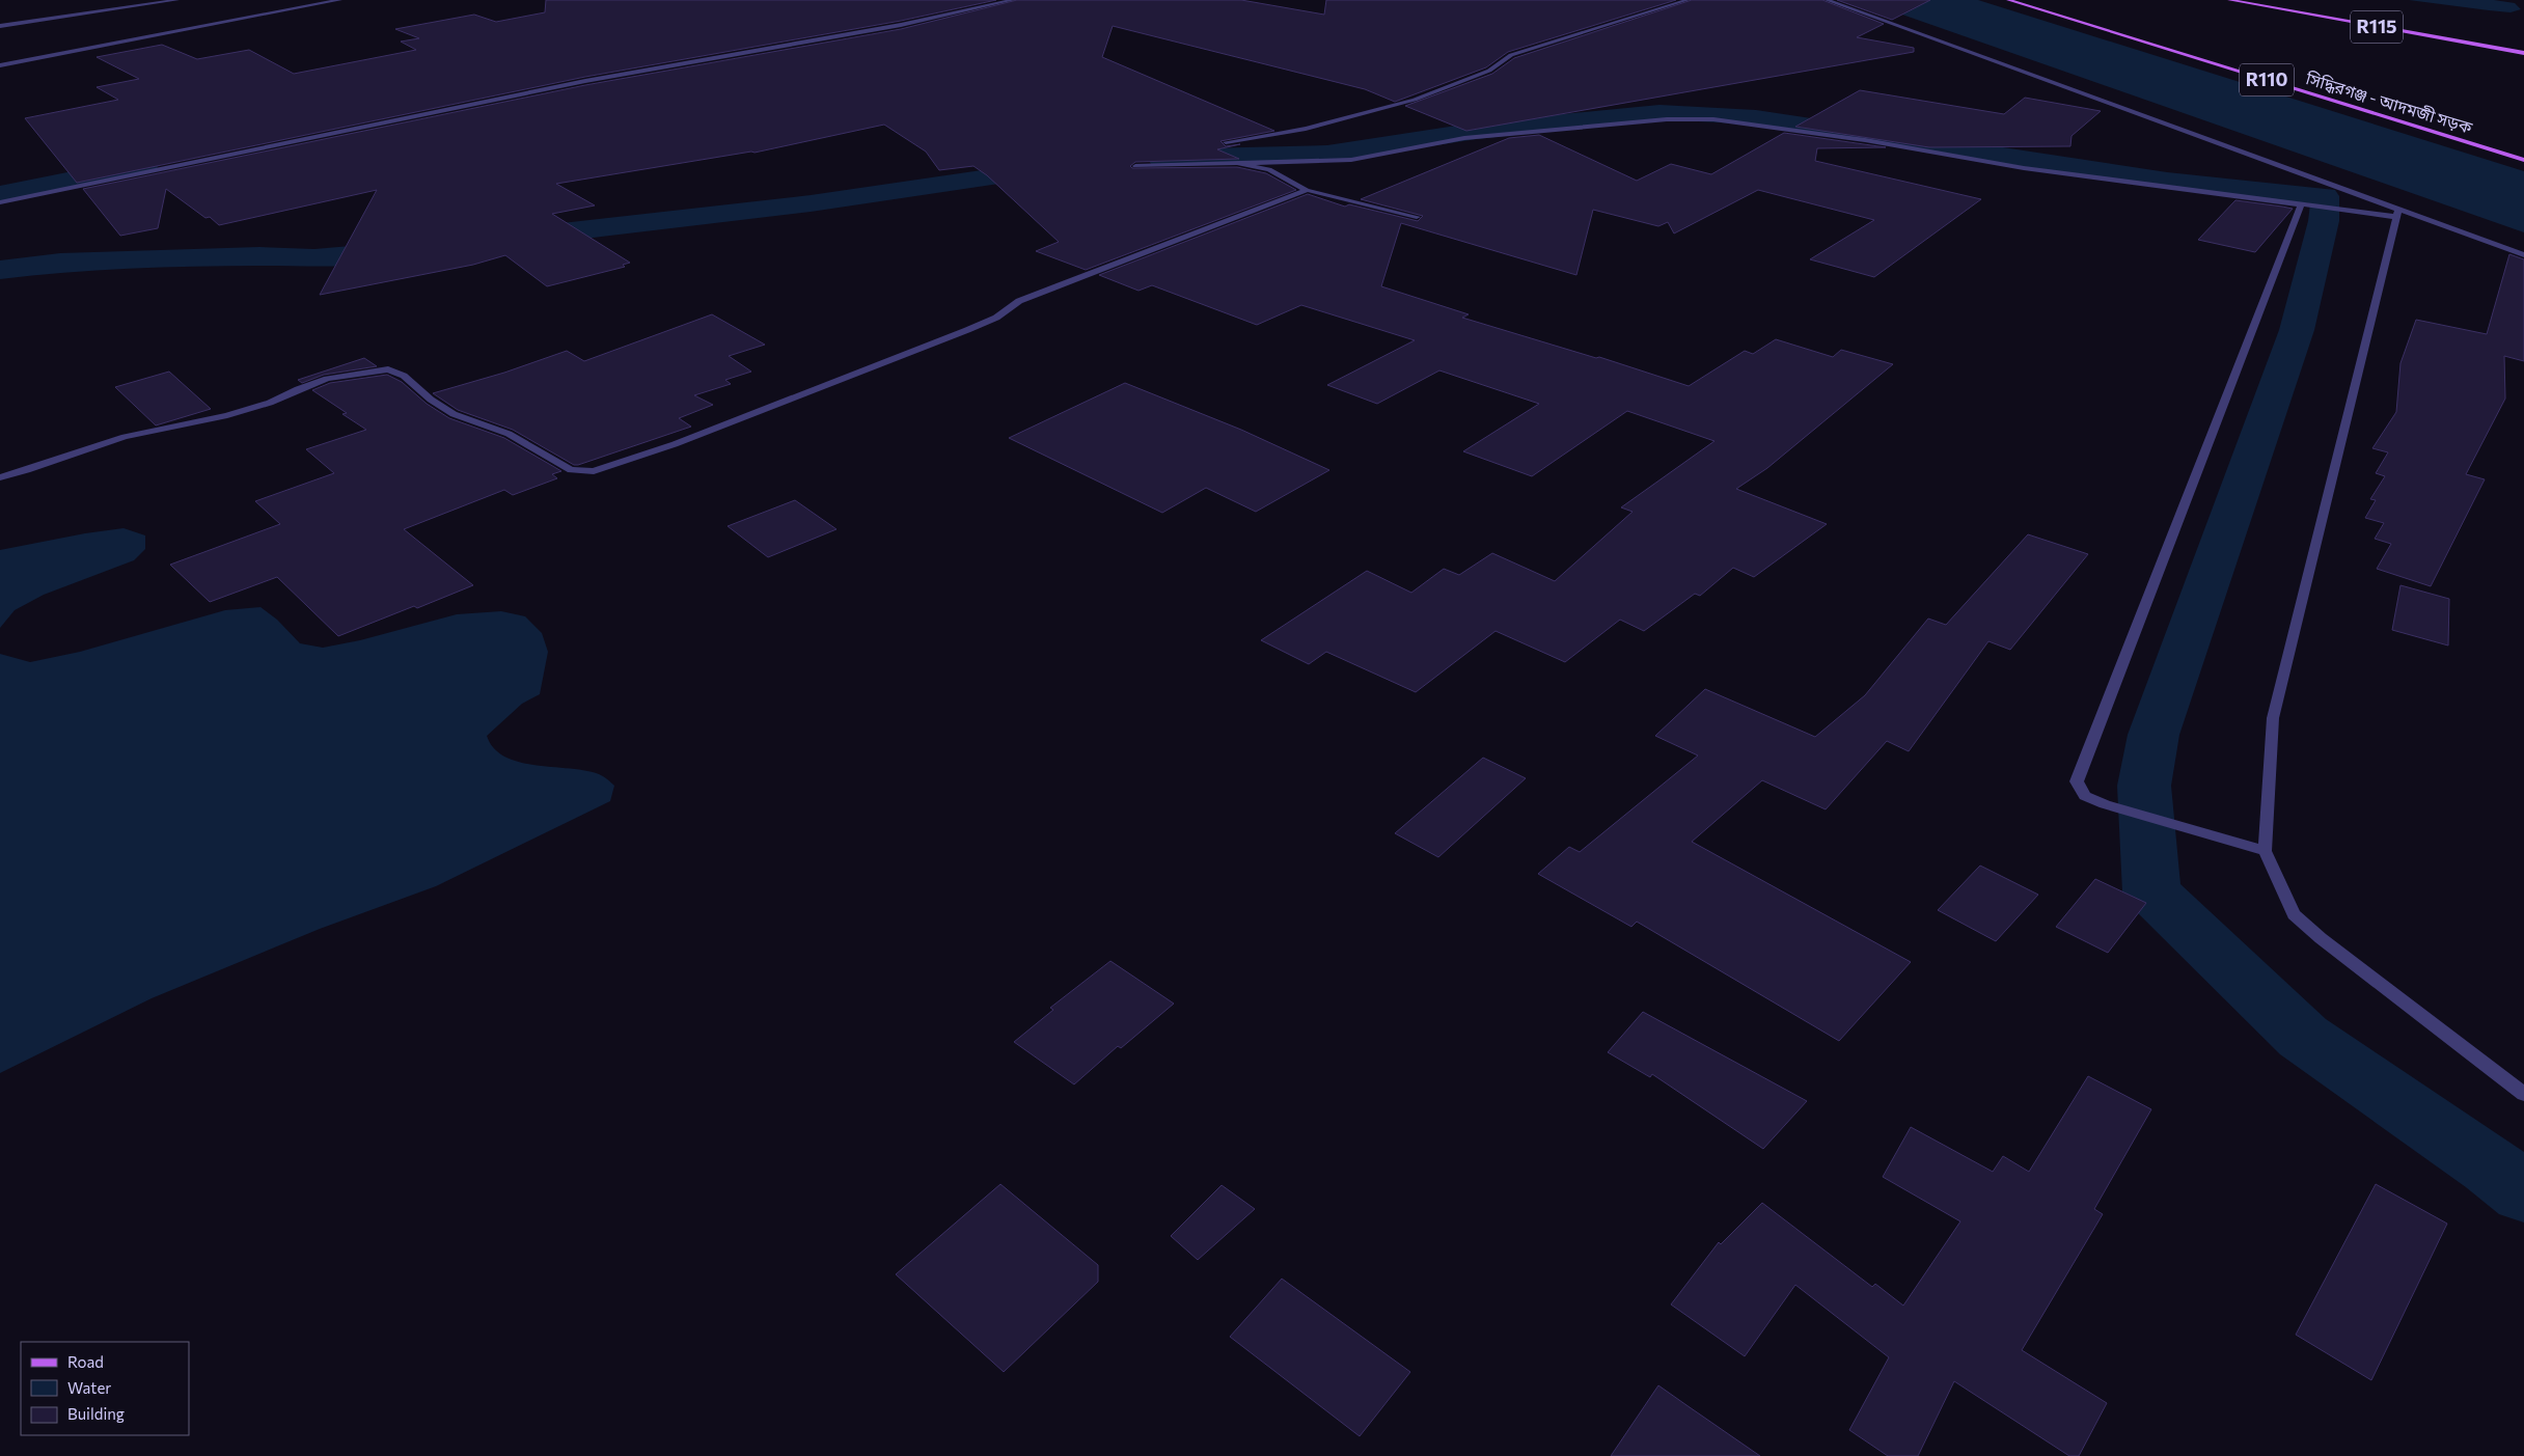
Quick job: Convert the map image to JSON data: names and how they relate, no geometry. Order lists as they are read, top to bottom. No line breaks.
{"streets":{"main road":["R115","R110","সিদ্ধিরগঞ্জ - আদমজী সড়ক"]},"legend":["Road","Water","Building"]}
